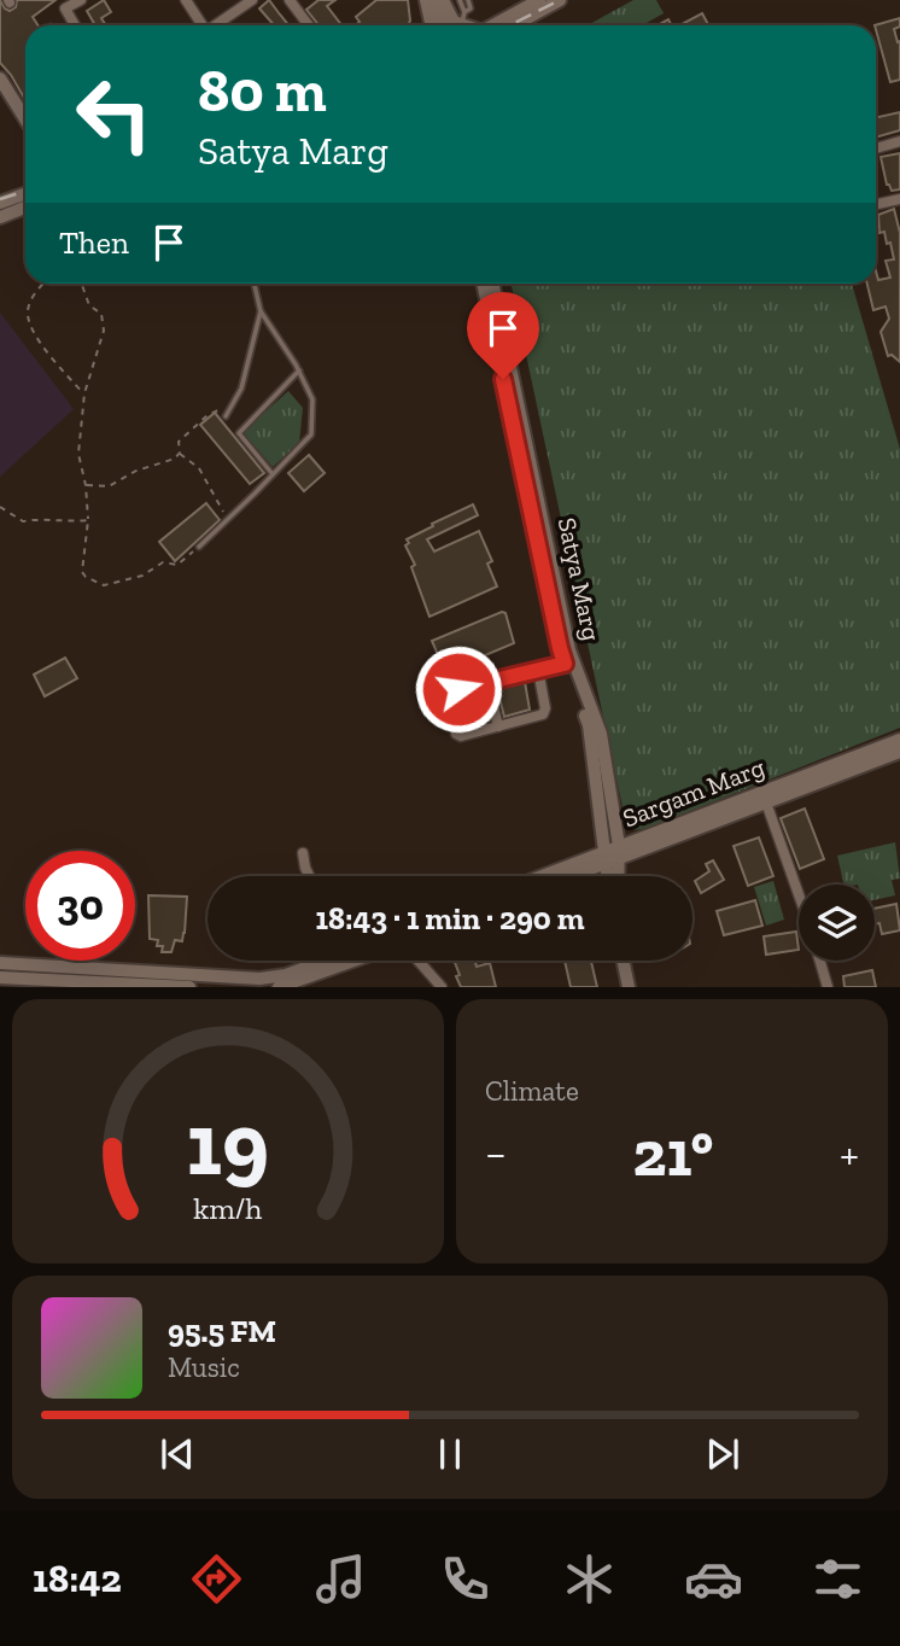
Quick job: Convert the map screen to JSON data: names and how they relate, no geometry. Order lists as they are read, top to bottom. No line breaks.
{"streets":{"main road":["Satya Marg","Sargam Marg"]},"crossings":[["Satya Marg","Sargam Marg"]],"page":{"turn":["80 m","Satya Marg"],"then":"Then","limit":"30","trip":"18:43 · 1 min · 290 m","tile":"Climate","heat":["−","21°","+"],"song":["95.5 FM","Music"],"tabs":"18:42","gauge":["19","km/h"]}}
